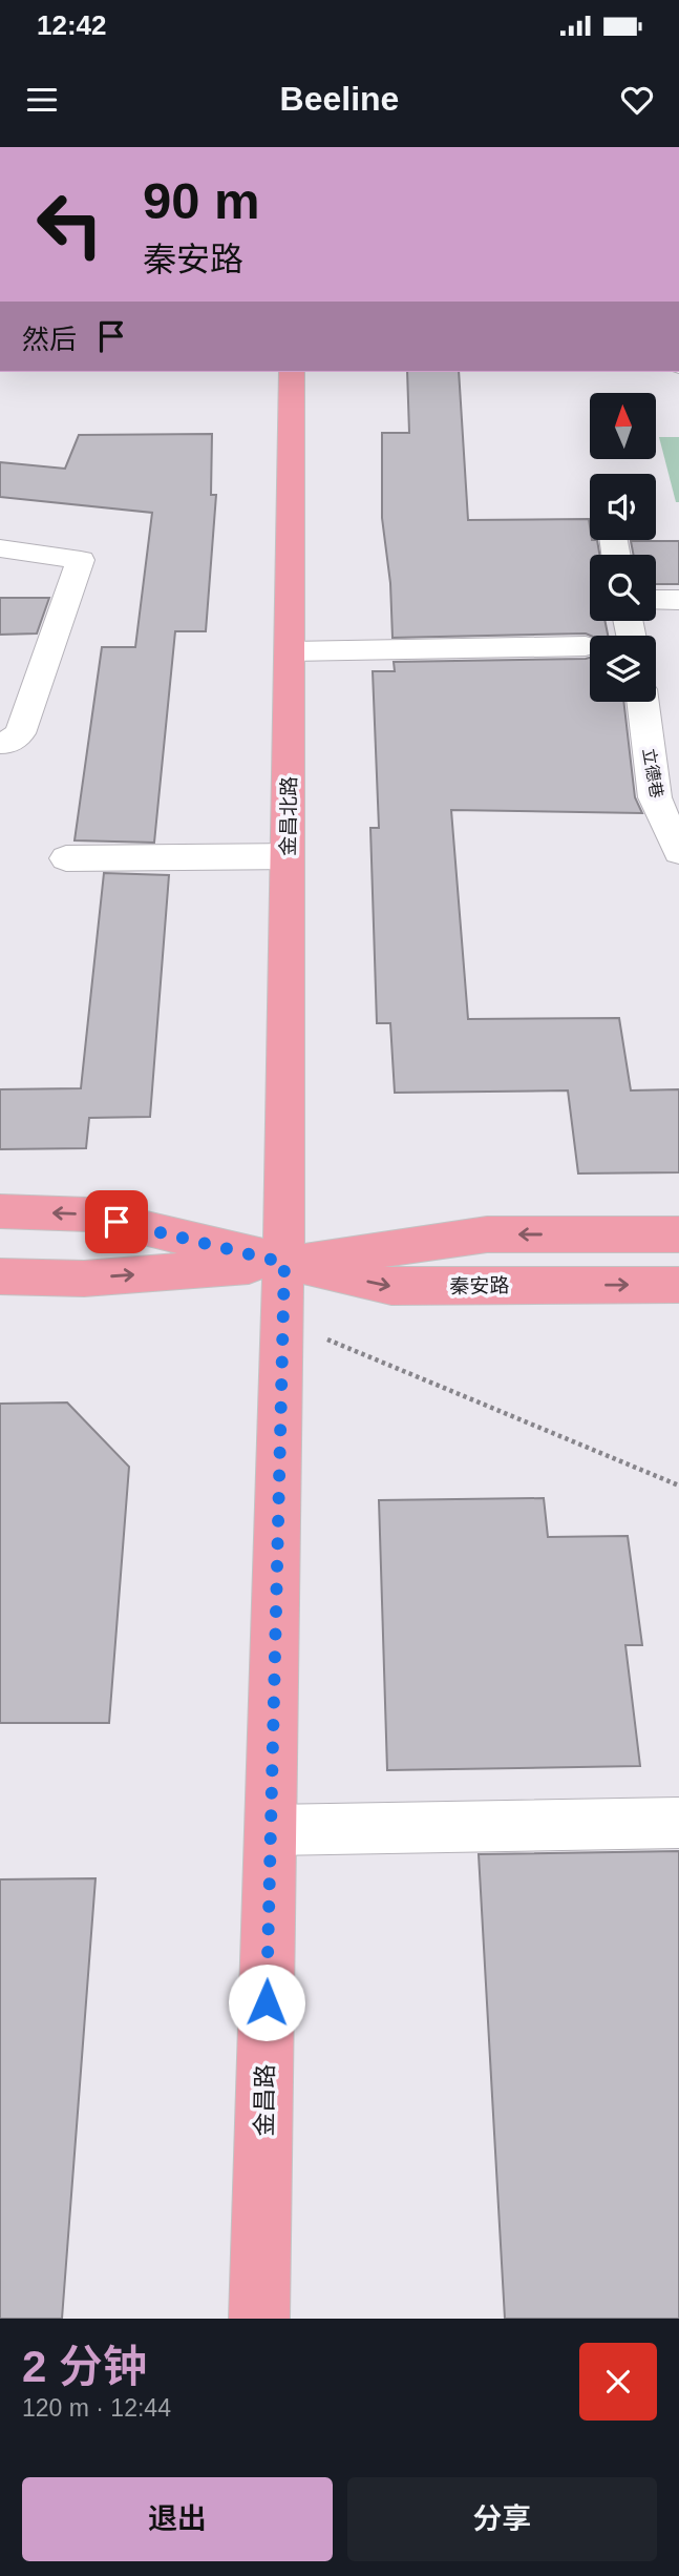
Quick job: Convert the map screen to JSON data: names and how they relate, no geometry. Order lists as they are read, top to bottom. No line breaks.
{"streets":{"main road":["金昌北路","秦安路","金昌路"],"lane":["立德巷"]},"crossings":[["金昌北路","秦安路"],["金昌北路","金昌路"],["秦安路","金昌路"]],"north":"top","page":{"status":"12:42","header":"Beeline","turn":["90 m","秦安路"],"then":"然后","heading":["2 分钟","120 m · 12:44"],"buttons":["退出","分享"]}}
